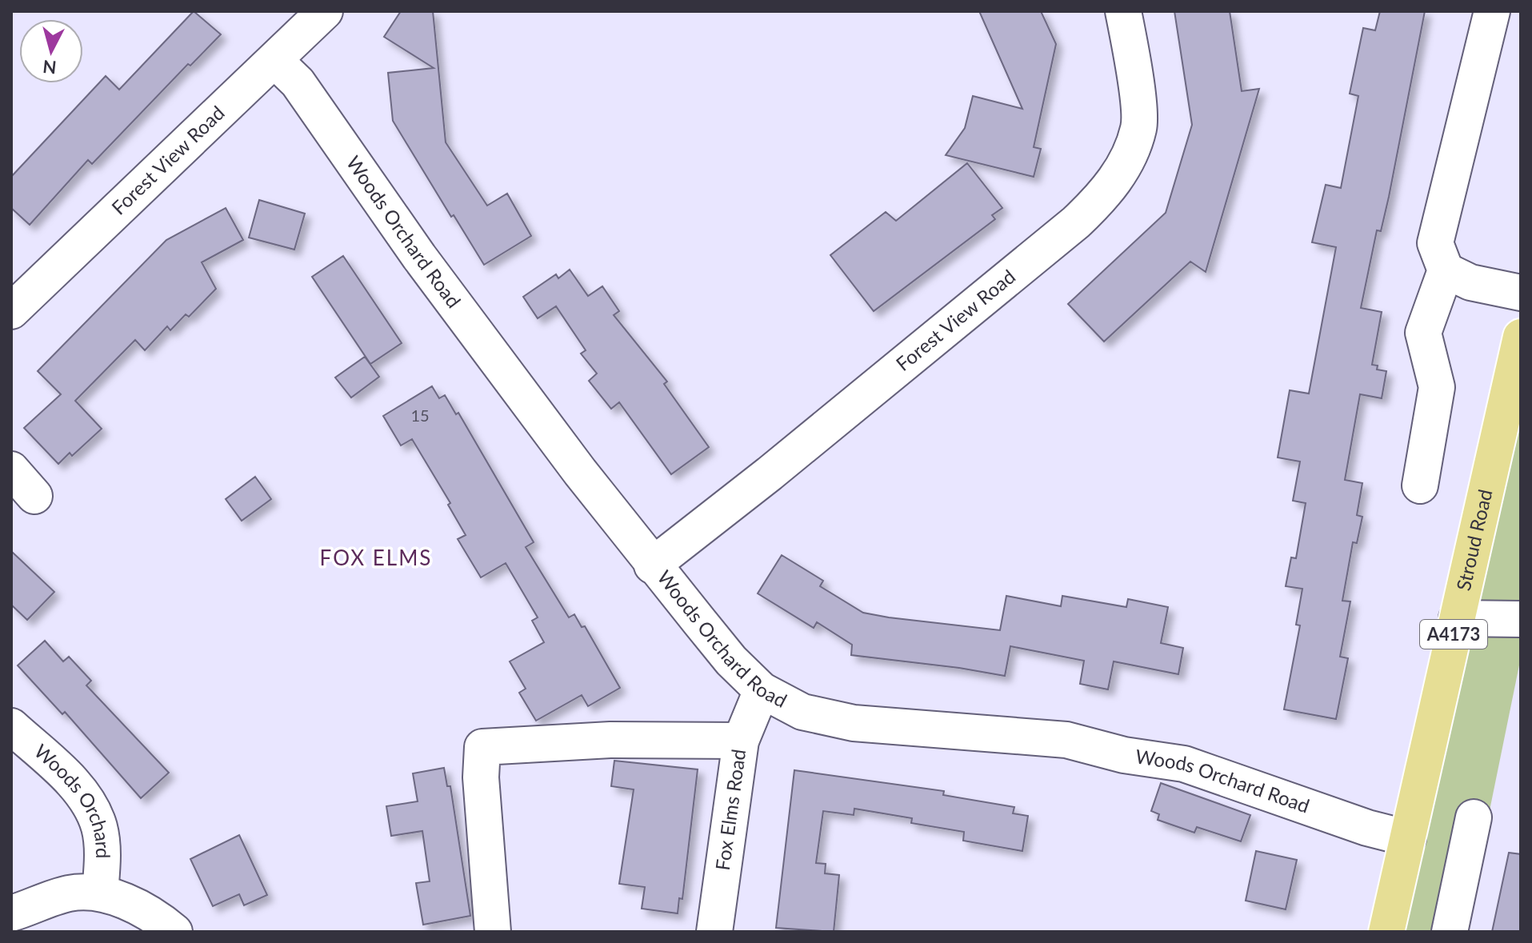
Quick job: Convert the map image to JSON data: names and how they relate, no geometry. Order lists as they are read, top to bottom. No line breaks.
{"streets":{"main road":["Stroud Road","A4173"],"street":["Forest View Road","Woods Orchard Road","Woods Orchard","Fox Elms Road"]},"crossings":[["Forest View Road","Woods Orchard Road"],["Woods Orchard Road","Stroud Road"],["Woods Orchard Road","Fox Elms Road"]],"districts":["FOX ELMS"],"house_numbers":["15"],"north":"bottom"}
